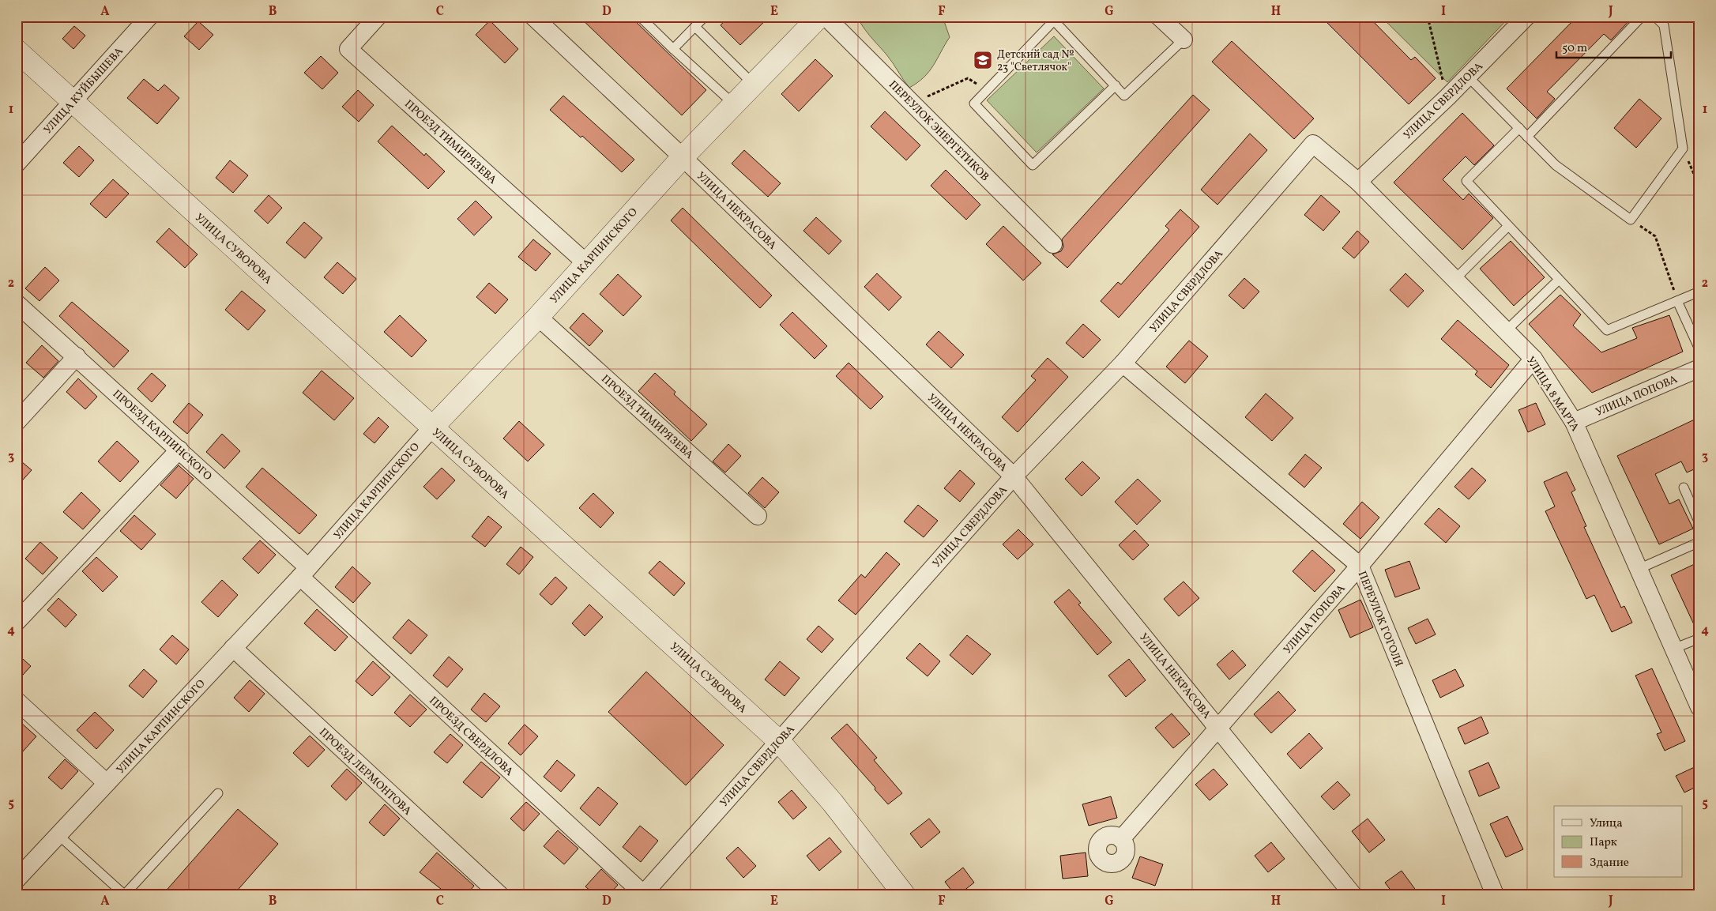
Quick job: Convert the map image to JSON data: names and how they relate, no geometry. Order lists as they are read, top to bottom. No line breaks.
{"streets":{"street":["УЛИЦА КУЙБЫШЕВА","УЛИЦА СВЕРДЛОВА","ПЕРЕУЛОК ЭНЕРГЕТИКОВ","ПРОЕЗД ТИМИРЯЗЕВА","УЛИЦА НЕКРАСОВА","УЛИЦА СУВОРОВА","УЛИЦА КАРПИНСКОГО","УЛИЦА 8 МАРТА","УЛИЦА ПОПОВА","ПРОЕЗД КАРПИНСКОГО","ПЕРЕУЛОК ГОГОЛЯ","ПРОЕЗД СВЕРДЛОВА","ПРОЕЗД ЛЕРМОНТОВА"]},"crossings":[["УЛИЦА КУЙБЫШЕВА","УЛИЦА СУВОРОВА"],["УЛИЦА СВЕРДЛОВА","УЛИЦА НЕКРАСОВА"],["УЛИЦА СВЕРДЛОВА","УЛИЦА СУВОРОВА"],["УЛИЦА СВЕРДЛОВА","УЛИЦА 8 МАРТА"],["УЛИЦА СВЕРДЛОВА","ПЕРЕУЛОК ГОГОЛЯ"],["УЛИЦА СВЕРДЛОВА","ПРОЕЗД СВЕРДЛОВА"],["ПРОЕЗД ТИМИРЯЗЕВА","УЛИЦА КАРПИНСКОГО"],["УЛИЦА НЕКРАСОВА","УЛИЦА КАРПИНСКОГО"],["УЛИЦА НЕКРАСОВА","УЛИЦА ПОПОВА"],["УЛИЦА СУВОРОВА","УЛИЦА КАРПИНСКОГО"],["УЛИЦА КАРПИНСКОГО","ПРОЕЗД КАРПИНСКОГО"],["УЛИЦА КАРПИНСКОГО","ПРОЕЗД СВЕРДЛОВА"],["УЛИЦА КАРПИНСКОГО","ПРОЕЗД ЛЕРМОНТОВА"],["УЛИЦА 8 МАРТА","УЛИЦА ПОПОВА"],["УЛИЦА ПОПОВА","ПЕРЕУЛОК ГОГОЛЯ"],["ПРОЕЗД КАРПИНСКОГО","ПРОЕЗД СВЕРДЛОВА"]],"places":{"school or university":["Детский сад № 23 \"Светлячок\""]},"legend":["Улица","Парк","Здание"],"scale_bar":"50 m","grid":{"columns":["A","B","C","D","E","F","G","H","I","J"],"rows":["1","2","3","4","5"]}}
